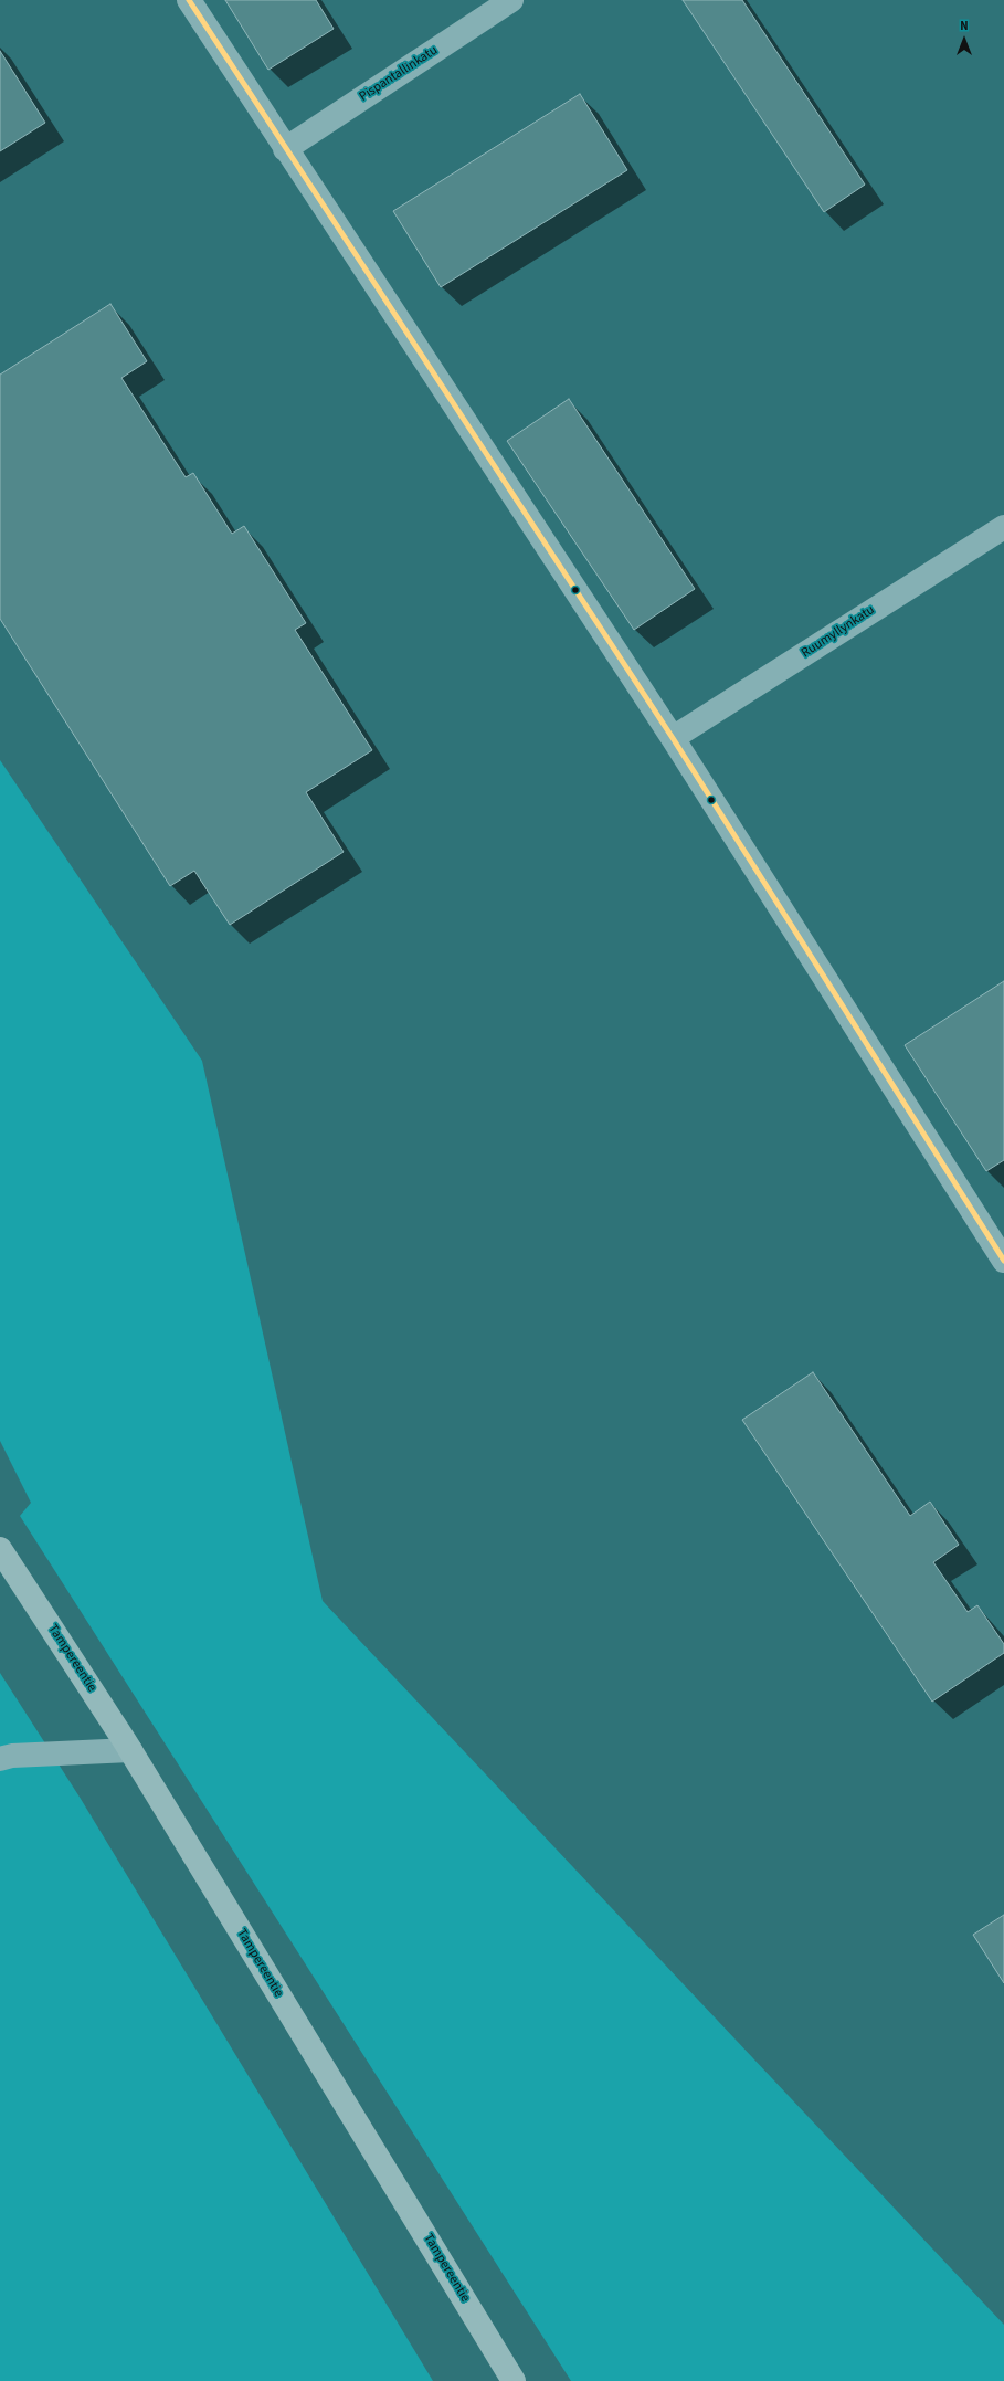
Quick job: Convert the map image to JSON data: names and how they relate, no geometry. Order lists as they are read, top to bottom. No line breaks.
{"streets":{"main road":["Tampereentie"],"street":["Pispantallinkatu","Ruumyllynkatu"]},"north":"top"}
